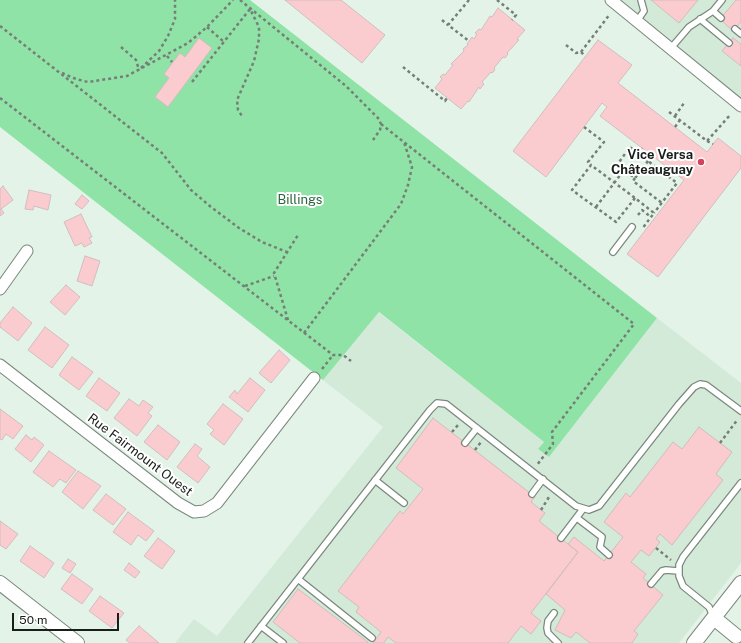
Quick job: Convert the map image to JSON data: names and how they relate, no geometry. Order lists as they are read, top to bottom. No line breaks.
{"streets":{"street":["Rue Fairmount Ouest"]},"parks":["Billings"],"places":["Vice Versa Châteauguay"],"scale_bar":"50 m"}
